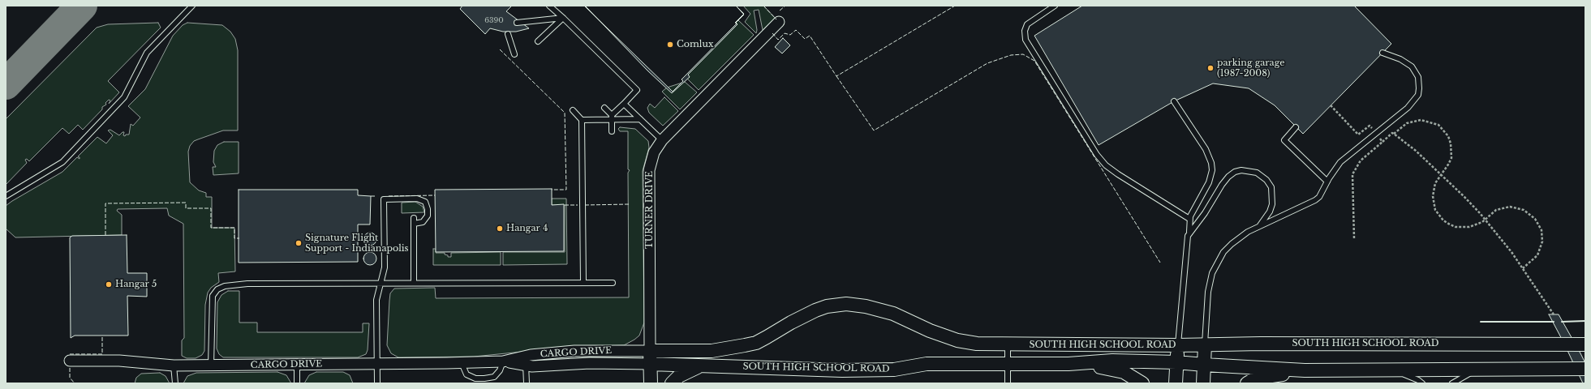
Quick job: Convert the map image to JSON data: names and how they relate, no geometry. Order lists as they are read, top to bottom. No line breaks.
{"streets":{"street":["TURNER DRIVE","SOUTH HIGH SCHOOL ROAD","CARGO DRIVE"]},"crossings":[["TURNER DRIVE","SOUTH HIGH SCHOOL ROAD"],["TURNER DRIVE","CARGO DRIVE"],["SOUTH HIGH SCHOOL ROAD","CARGO DRIVE"]],"places":["Comlux","parking garage (1987-2008)","Hangar 4","Signature Flight Support - Indianapolis","Hangar 5"],"house_numbers":["6390"]}
